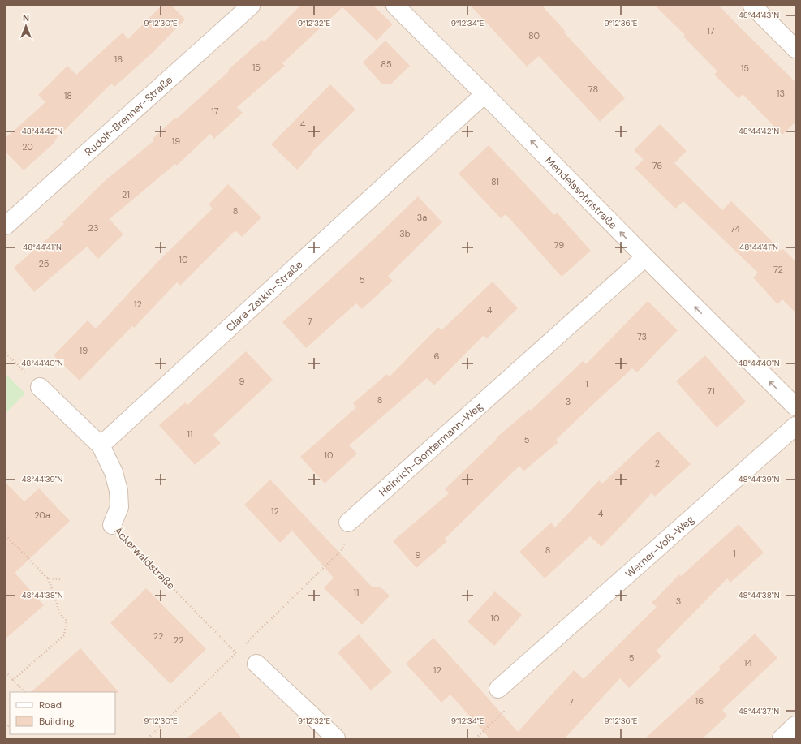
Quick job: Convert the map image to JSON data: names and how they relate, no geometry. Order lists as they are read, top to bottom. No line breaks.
{"streets":{"street":["Rudolf-Brenner-Straße","Mendelssohnstraße","Clara-Zetkin-Straße","Heinrich-Gontermann-Weg","Werner-Voß-Weg","Äckerwaldstraße"]},"crossings":[["Mendelssohnstraße","Clara-Zetkin-Straße"],["Mendelssohnstraße","Heinrich-Gontermann-Weg"],["Clara-Zetkin-Straße","Äckerwaldstraße"]],"one_way":["Mendelssohnstraße"],"house_numbers":["17","80","16","85","15","15","78","13","18","17","4","19","20","76","81","21","8","3a","23","74","3b","79","10","25","72","5","12","4","7","73","19","6","9","1","71","8","3","11","5","10","2","12","4","20a","8","1","9","11","3","10","22","22","5","14","12","16","7"],"legend":["Road","Building"],"north":"top","coordinates":["48°44'43\"N","9°12'30\"E","9°12'32\"E","9°12'34\"E","9°12'36\"E","48°44'42\"N","48°44'41\"N","48°44'40\"N","48°44'39\"N","48°44'38\"N","48°44'37\"N"]}
